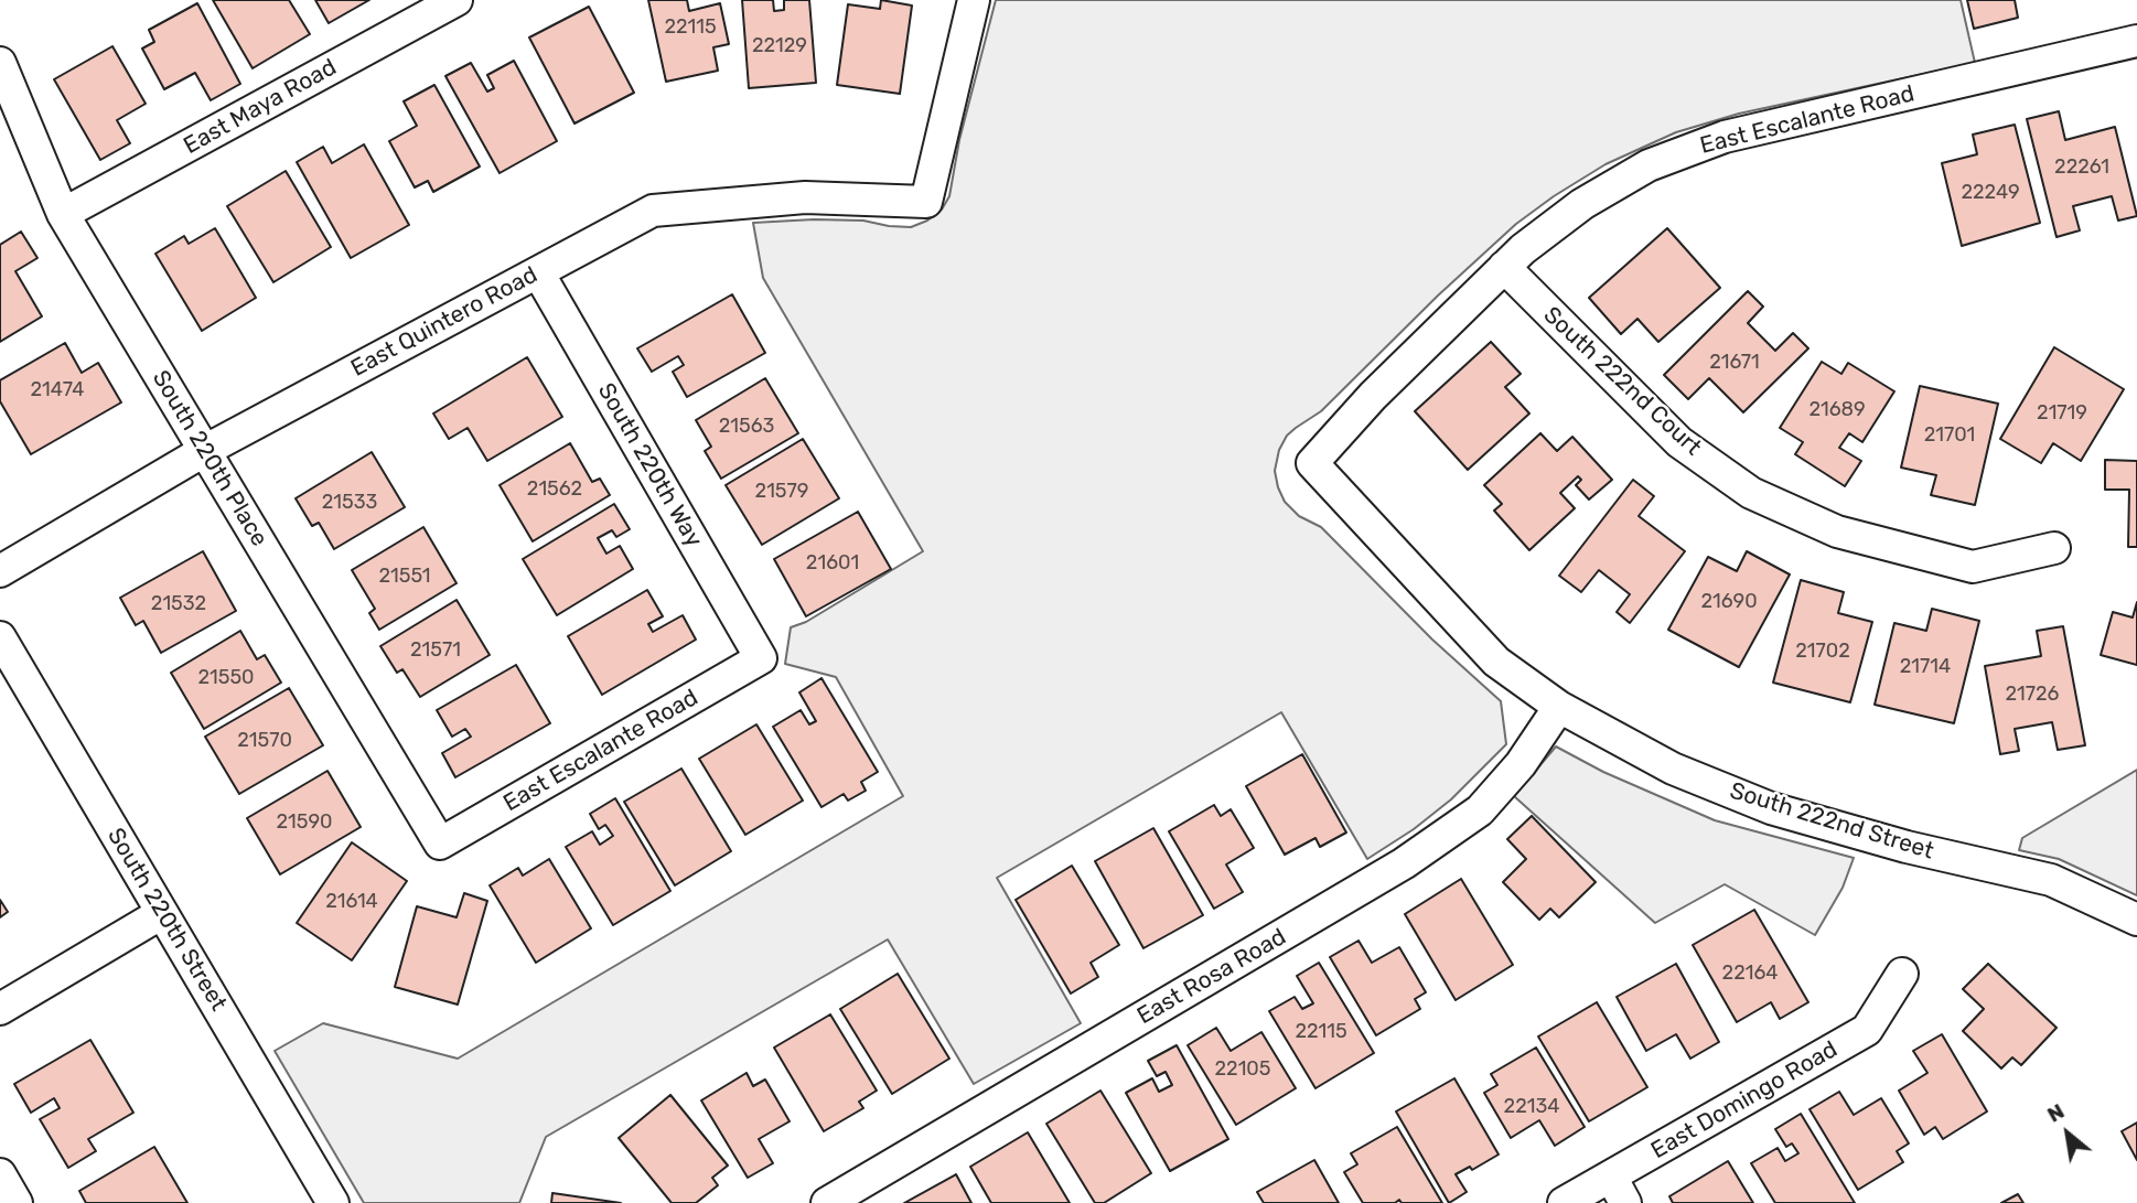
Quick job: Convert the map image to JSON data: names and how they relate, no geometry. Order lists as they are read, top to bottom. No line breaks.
{"streets":{"street":["East Maya Road","East Escalante Road","East Quintero Road","South 222nd Court","South 220th Place","South 220th Way","South 222nd Street","South 220th Street","East Rosa Road","East Domingo Road"]},"crossings":[["East Maya Road","South 220th Place"],["East Escalante Road","South 222nd Court"],["East Escalante Road","South 220th Place"],["East Escalante Road","South 220th Way"],["East Escalante Road","South 222nd Street"],["East Quintero Road","South 220th Place"],["East Quintero Road","South 220th Way"],["South 222nd Street","East Rosa Road"]],"house_numbers":["22115","22129","22261","22249","21671","21474","21689","21719","21563","21701","21562","21579","21533","21601","21551","21690","21532","21571","21702","21714","21550","21726","21570","21590","21614","22164","22115","22105","22134"],"north":"top left"}
